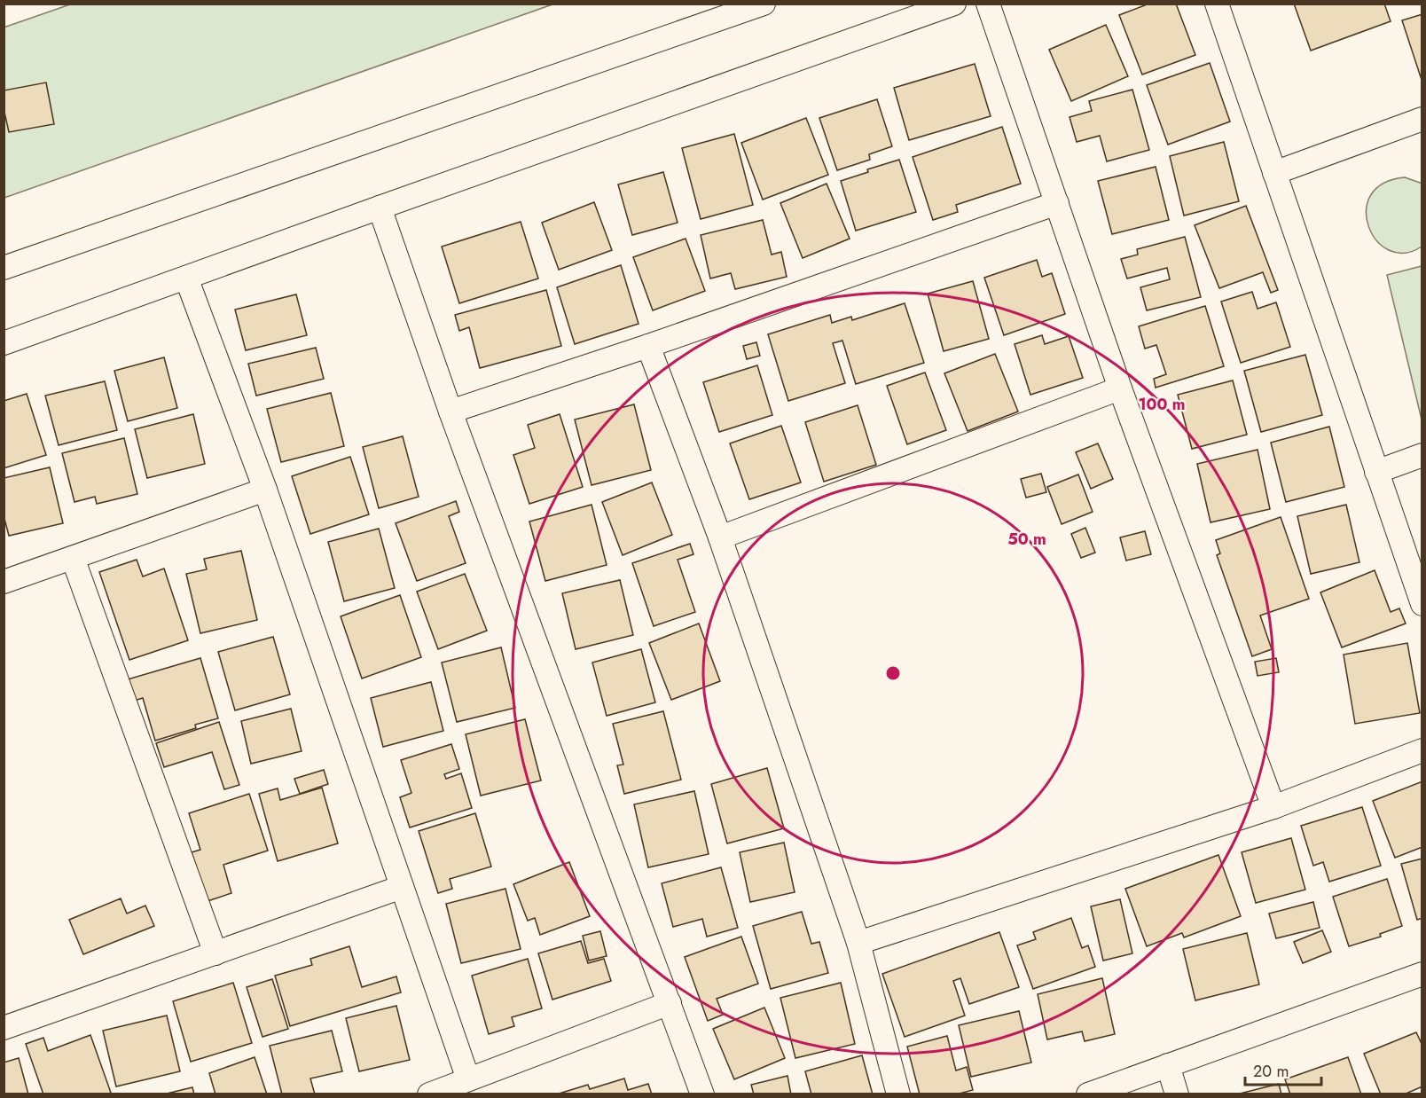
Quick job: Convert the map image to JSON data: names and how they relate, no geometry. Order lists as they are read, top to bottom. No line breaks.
{"scale_bar":"20 m","rings":["100 m","50 m"]}
